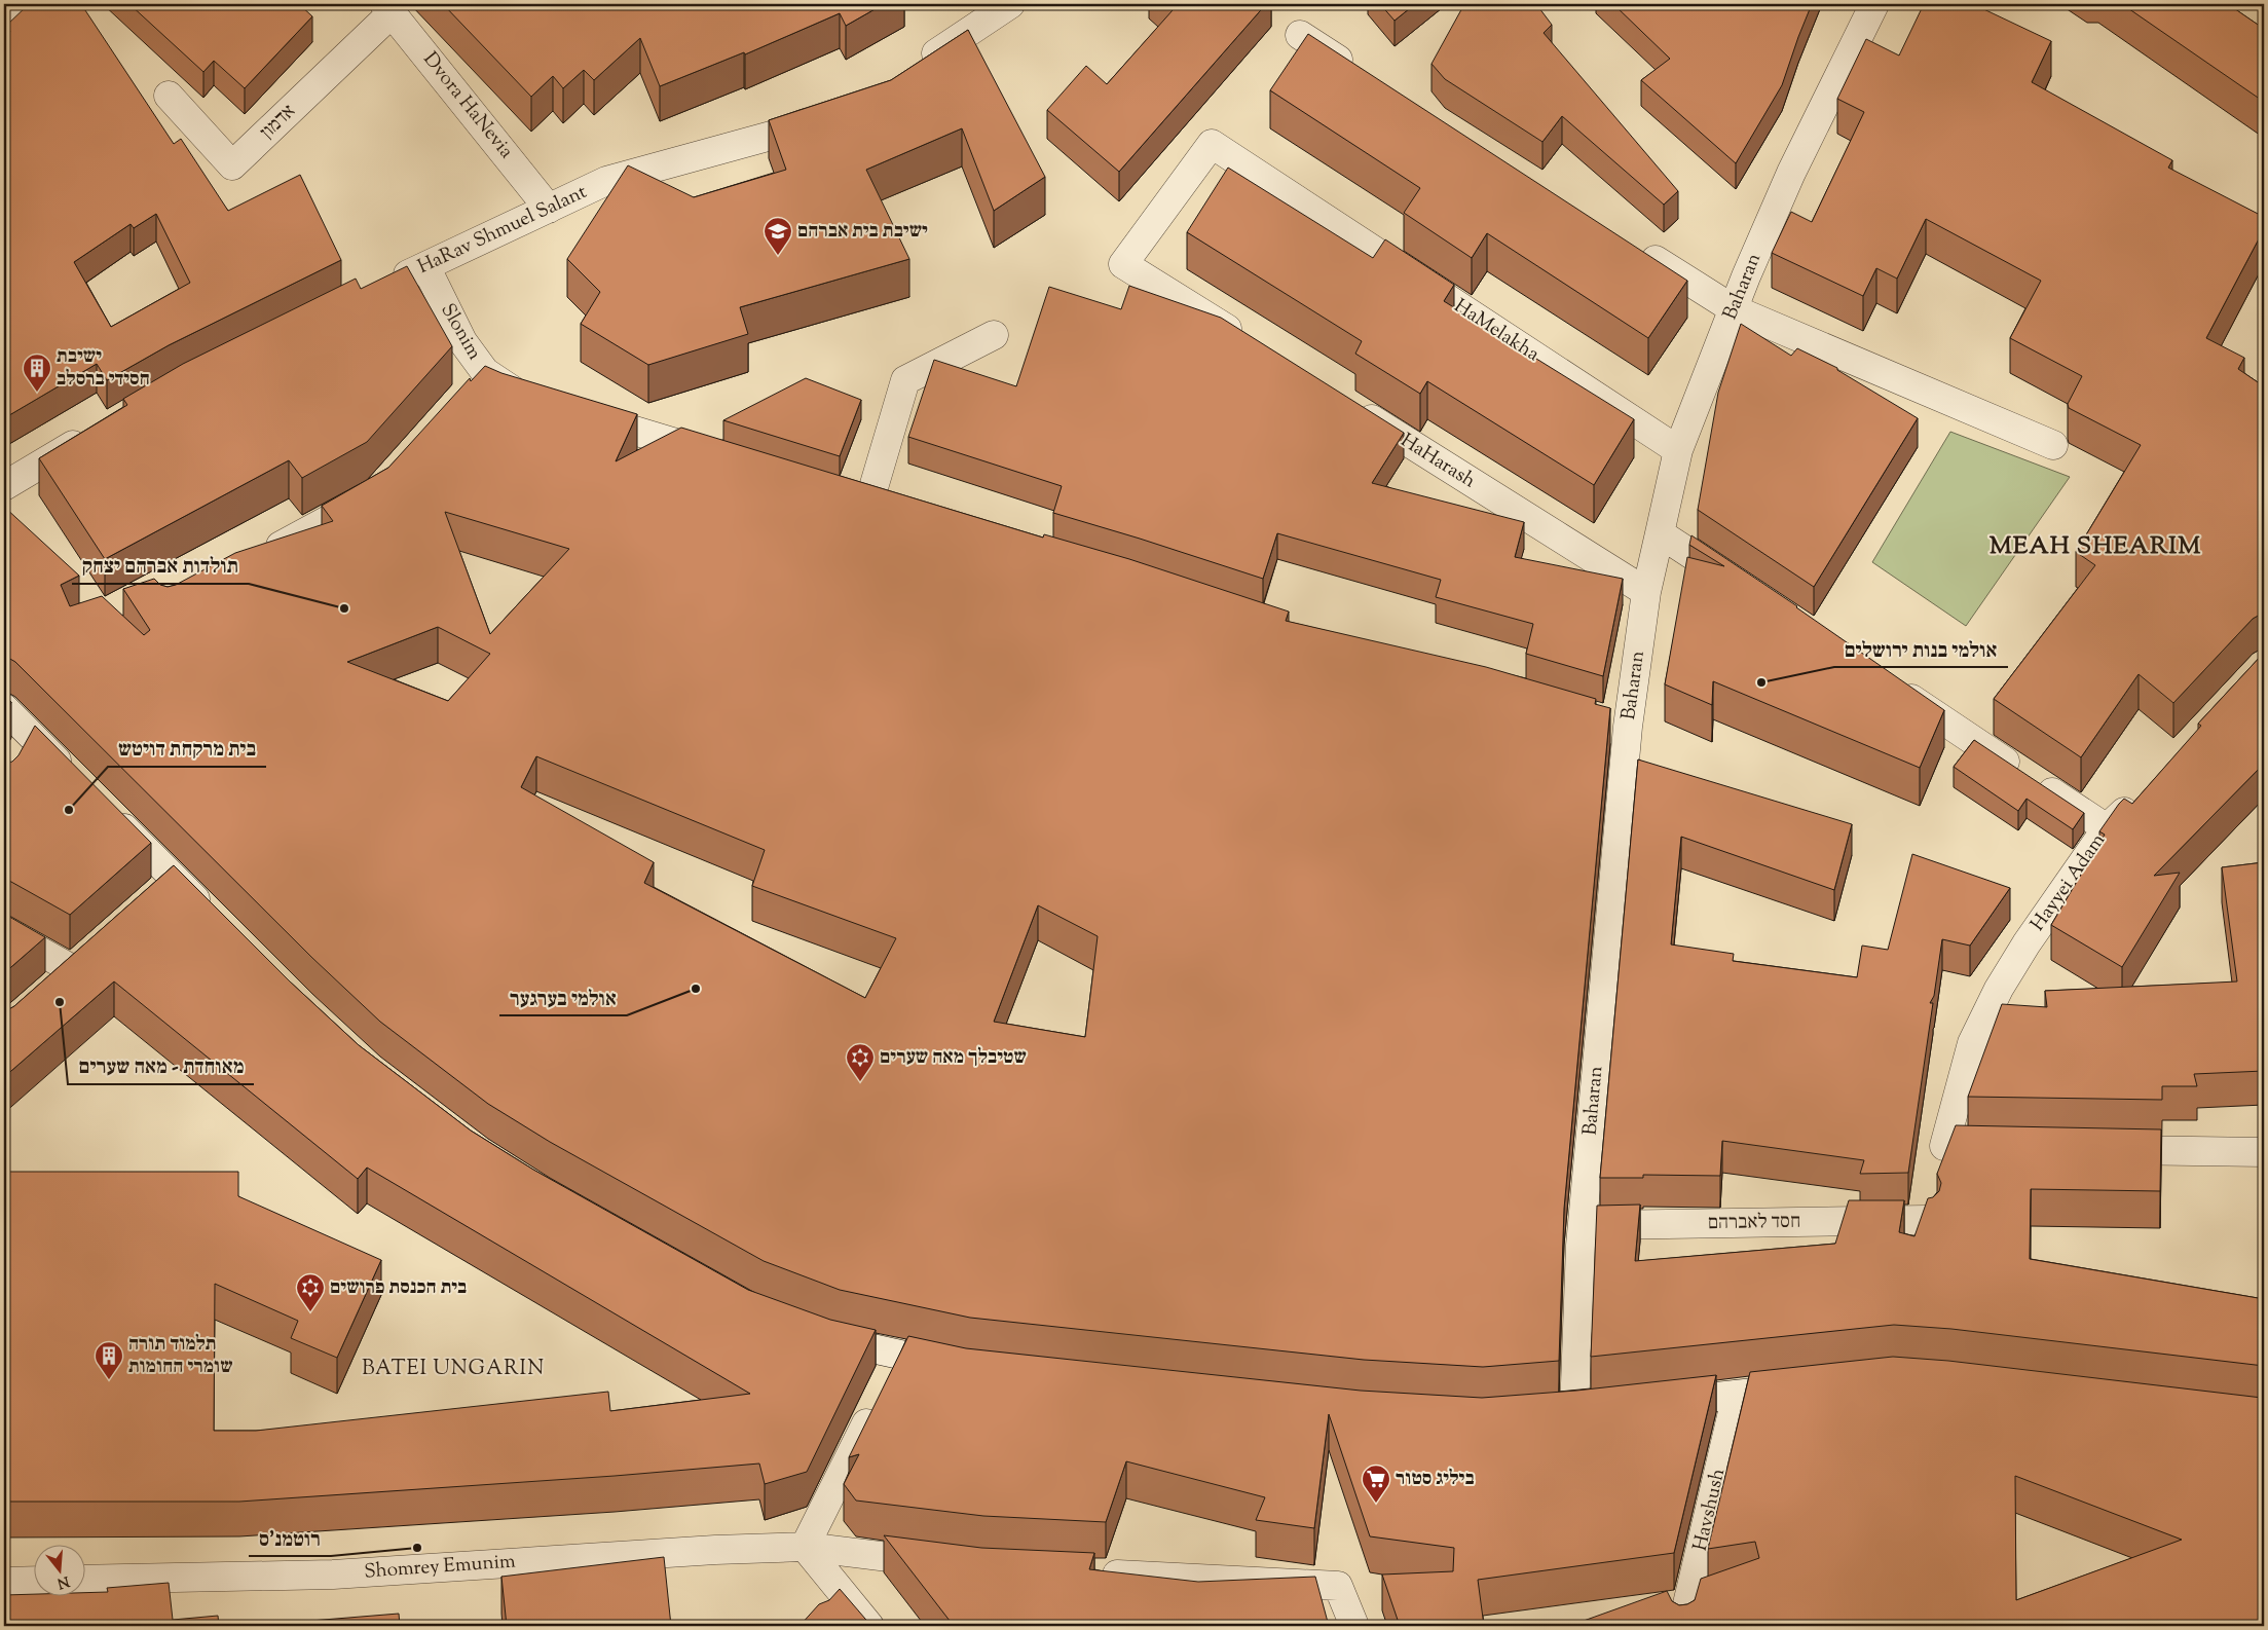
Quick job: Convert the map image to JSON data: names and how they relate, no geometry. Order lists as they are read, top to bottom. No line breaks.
{"streets":{"street":["Dvora HaNevia","אדמון","HaRav Shmuel Salant","Baharan","HaMelakha","Slonim","HaHarash","Hayyei Adam","חסד לאברהם","Havshush","Shomrey Emunim"]},"crossings":[["Dvora HaNevia","אדמון"],["Dvora HaNevia","HaRav Shmuel Salant"],["HaRav Shmuel Salant","Slonim"],["Baharan","HaMelakha"],["Baharan","HaHarash"],["Baharan","חסד לאברהם"]],"districts":["MEAH SHEARIM","BATEI UNGARIN"],"places":{"school or university":["ישיבת בית אברהם"],"building":["ישיבת חסידי ברסלב","תלמוד תורה שומרי החומות"],"other":["תולדות אברהם יצחק","אולמי בנות ירושלים","בית מרקחת דויטש","אולמי בערגער","מאוחדת - מאה שערים","רוטמנ'ס"],"synagogue":["שטיבלך מאה שערים","בית הכנסת פרושים"],"supermarket":["ביליג סטור"]},"north":"bottom"}
